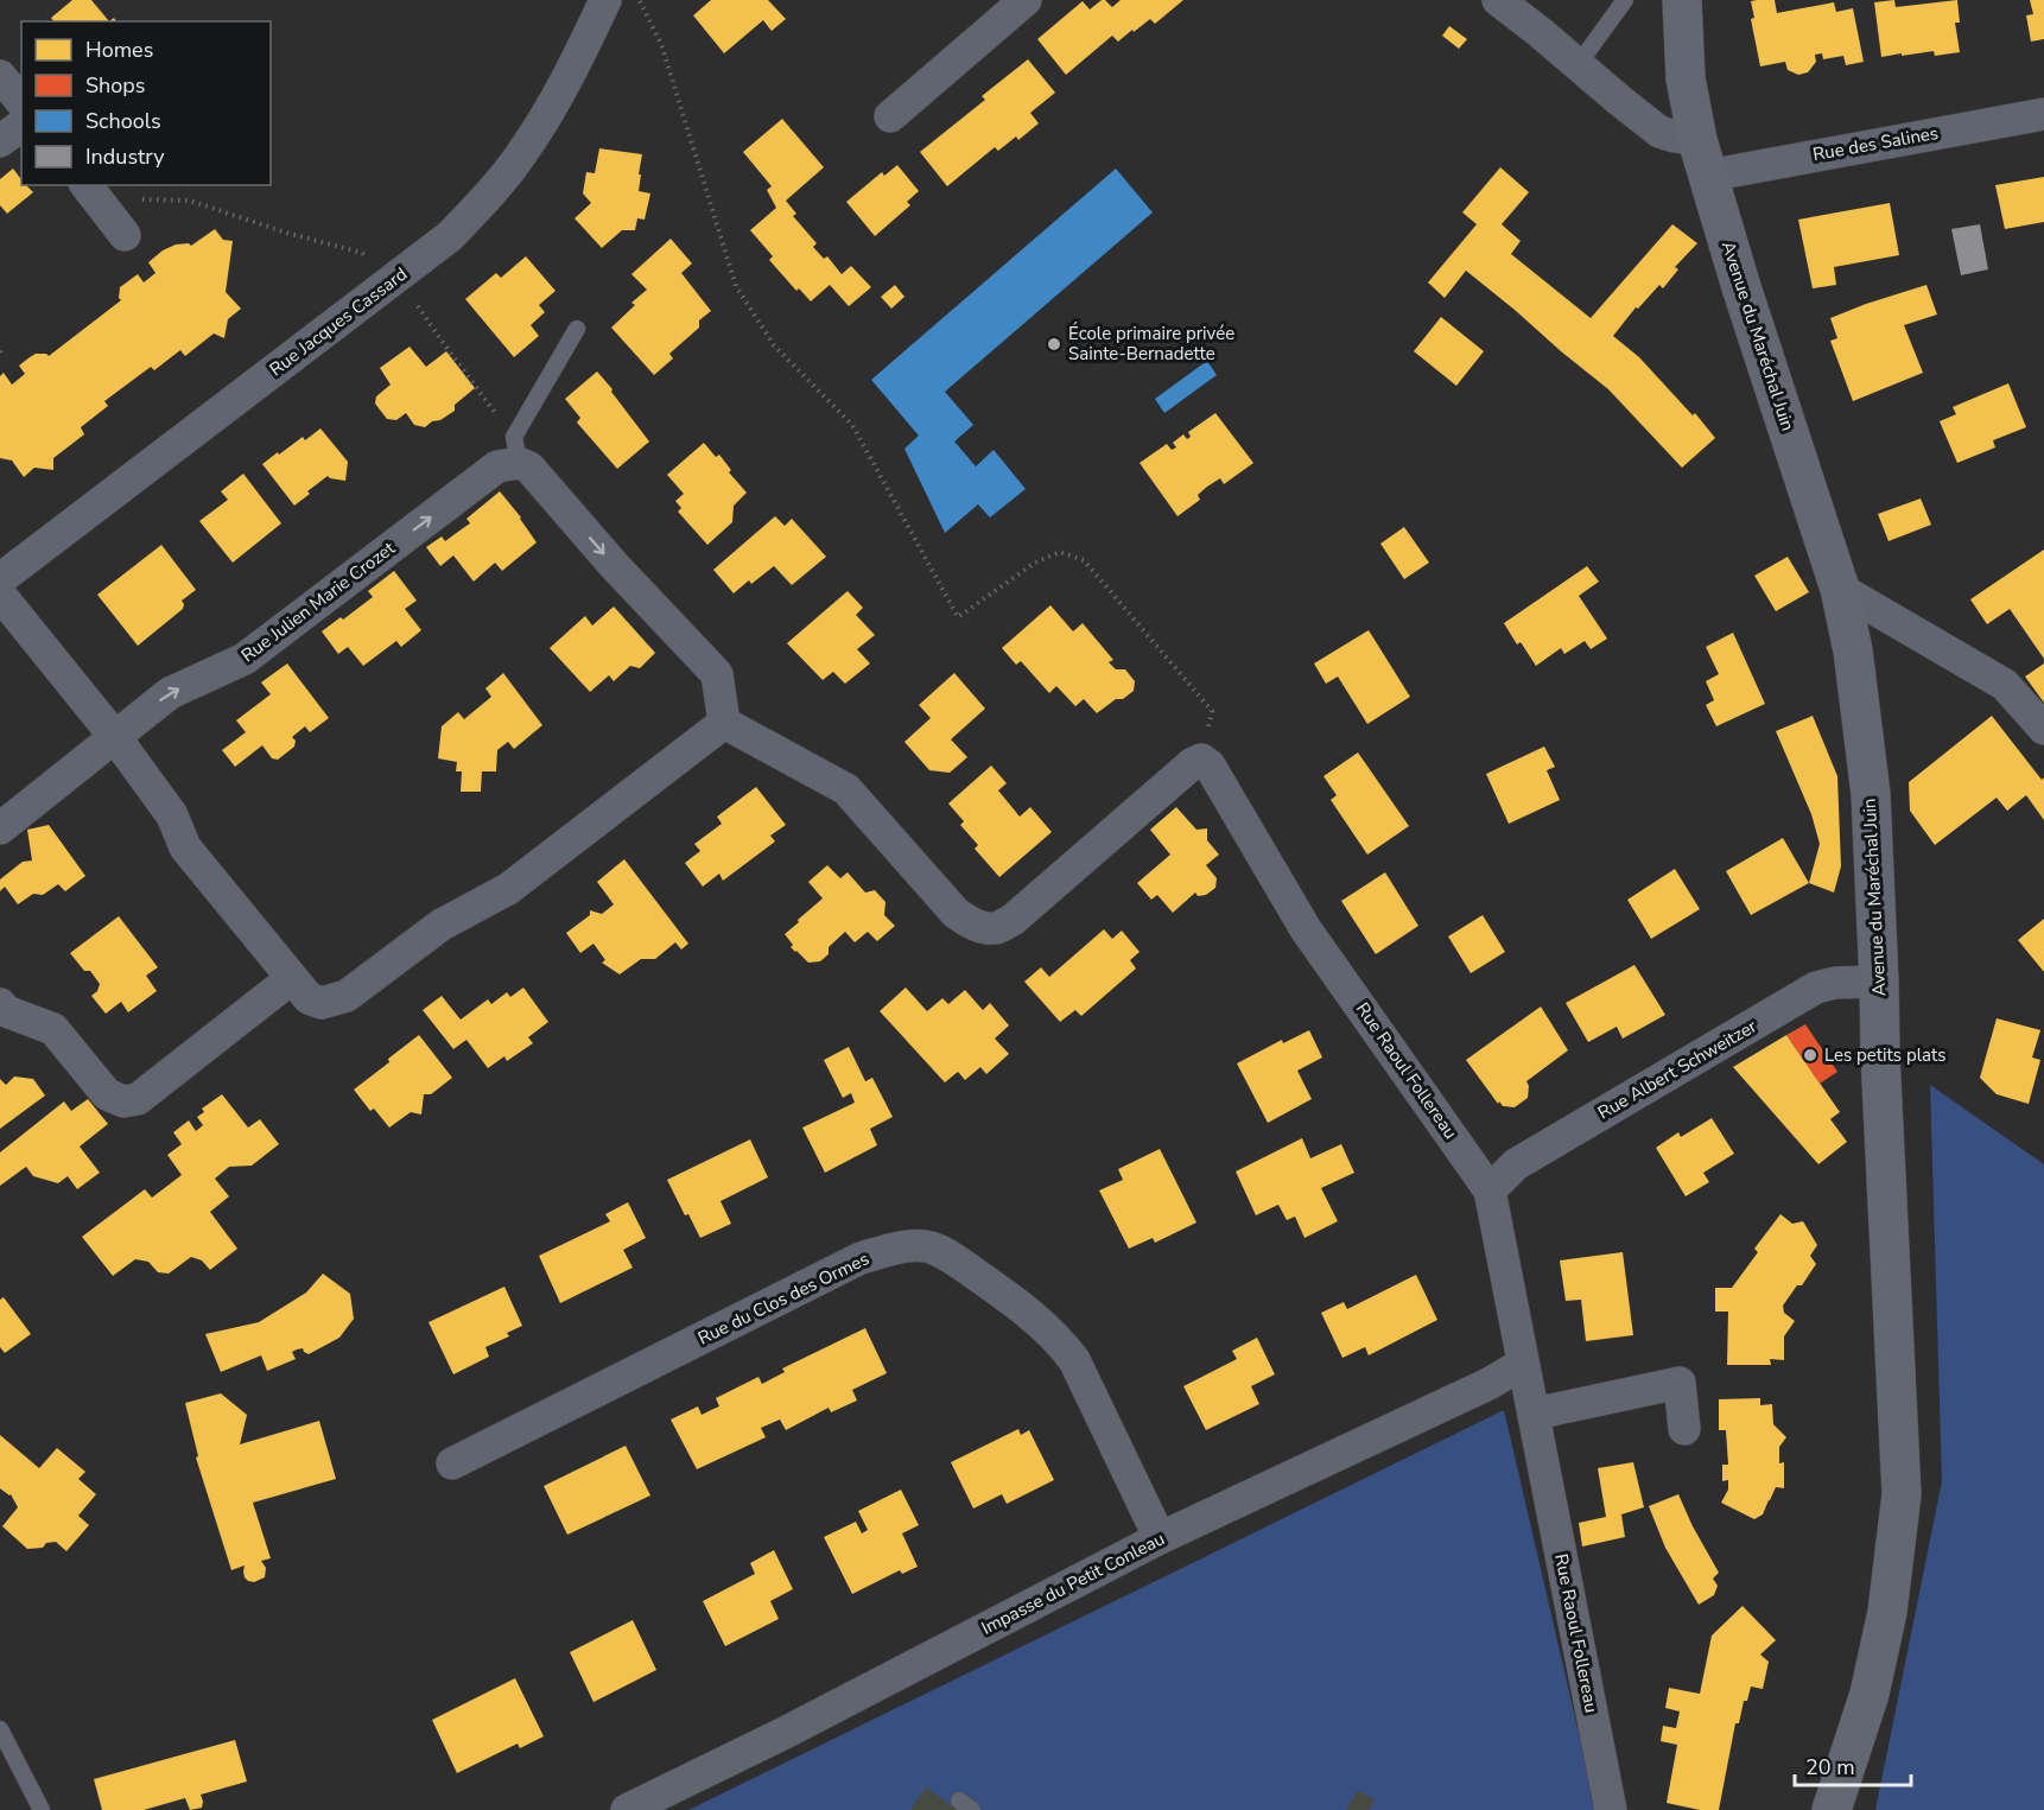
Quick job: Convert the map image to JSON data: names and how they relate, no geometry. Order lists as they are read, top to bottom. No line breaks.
{"streets":{"street":["Rue des Salines","Rue Jacques Cassard","Avenue du Maréchal Juin","Rue Julien Marie Crozet","Rue Albert Schweitzer","Rue Raoul Follereau","Rue du Clos des Ormes","Impasse du Petit Conleau"]},"crossings":[["Rue des Salines","Avenue du Maréchal Juin"],["Avenue du Maréchal Juin","Rue Albert Schweitzer"],["Rue Albert Schweitzer","Rue Raoul Follereau"],["Rue Raoul Follereau","Impasse du Petit Conleau"],["Rue du Clos des Ormes","Impasse du Petit Conleau"]],"one_way":["Rue Julien Marie Crozet"],"places":["École primaire privée Sainte-Bernadette","Les petits plats"],"legend":["Homes","Shops","Schools","Industry"],"scale_bar":"20 m"}
